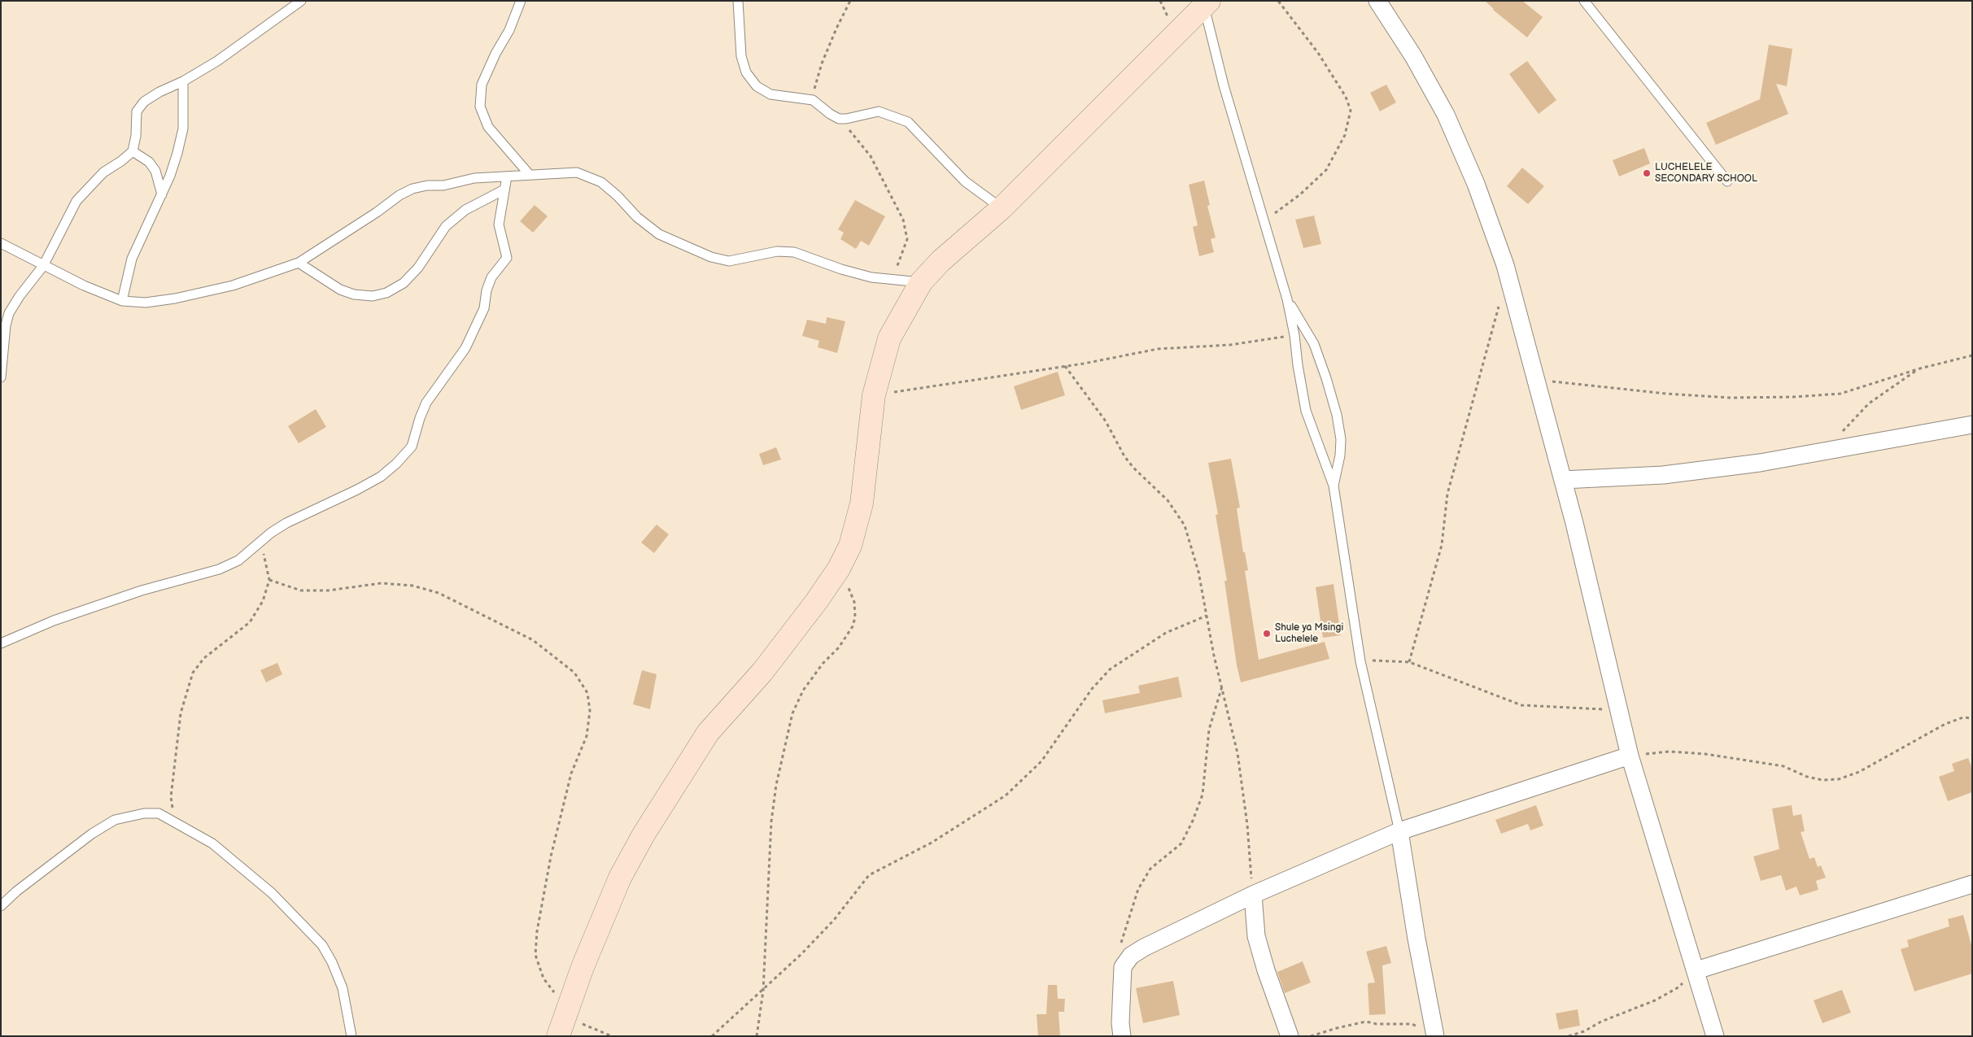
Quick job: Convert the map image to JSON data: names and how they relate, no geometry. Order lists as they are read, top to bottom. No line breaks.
{"places":["LUCHELELE SECONDARY SCHOOL","Shule ya Msingi Luchelele"]}
